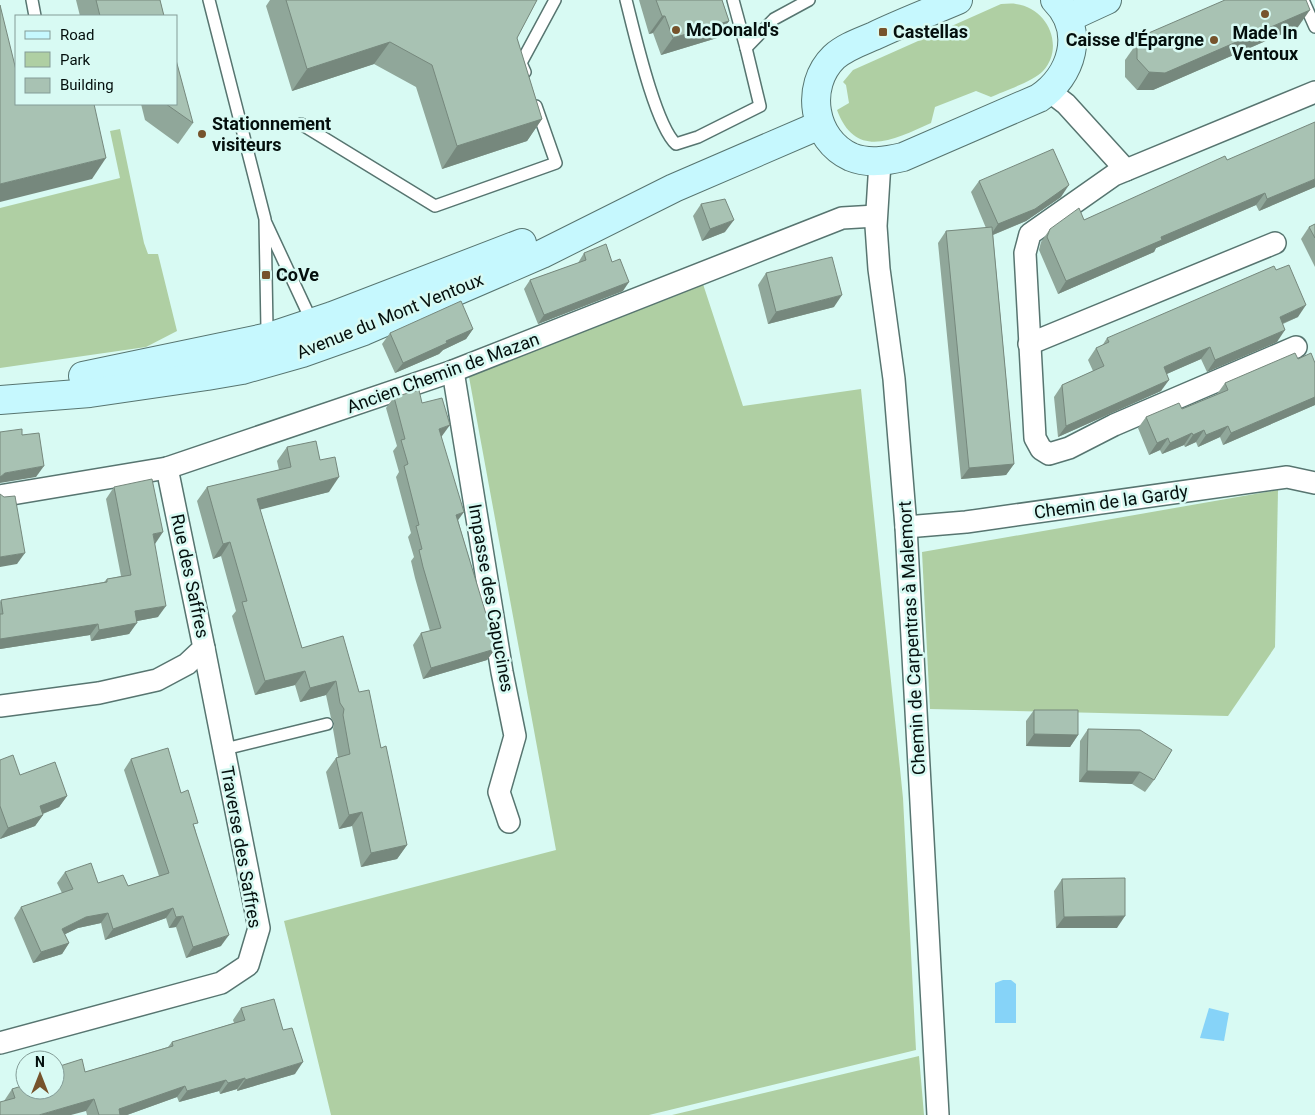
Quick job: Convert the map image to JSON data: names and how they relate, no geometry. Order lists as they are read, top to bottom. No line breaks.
{"streets":{"main road":["Avenue du Mont Ventoux"],"street":["Ancien Chemin de Mazan","Chemin de la Gardy","Rue des Saffres","Impasse des Capucines","Chemin de Carpentras à Malemort","Traverse des Saffres"]},"crossings":[["Ancien Chemin de Mazan","Rue des Saffres"],["Ancien Chemin de Mazan","Impasse des Capucines"],["Ancien Chemin de Mazan","Chemin de Carpentras à Malemort"],["Chemin de la Gardy","Chemin de Carpentras à Malemort"],["Rue des Saffres","Traverse des Saffres"]],"places":{"other":["Made In Ventoux","McDonald's","Caisse d'Épargne","Stationnement visiteurs"],"transit":["Castellas","CoVe"]},"legend":["Road","Park","Building"],"north":"top"}
